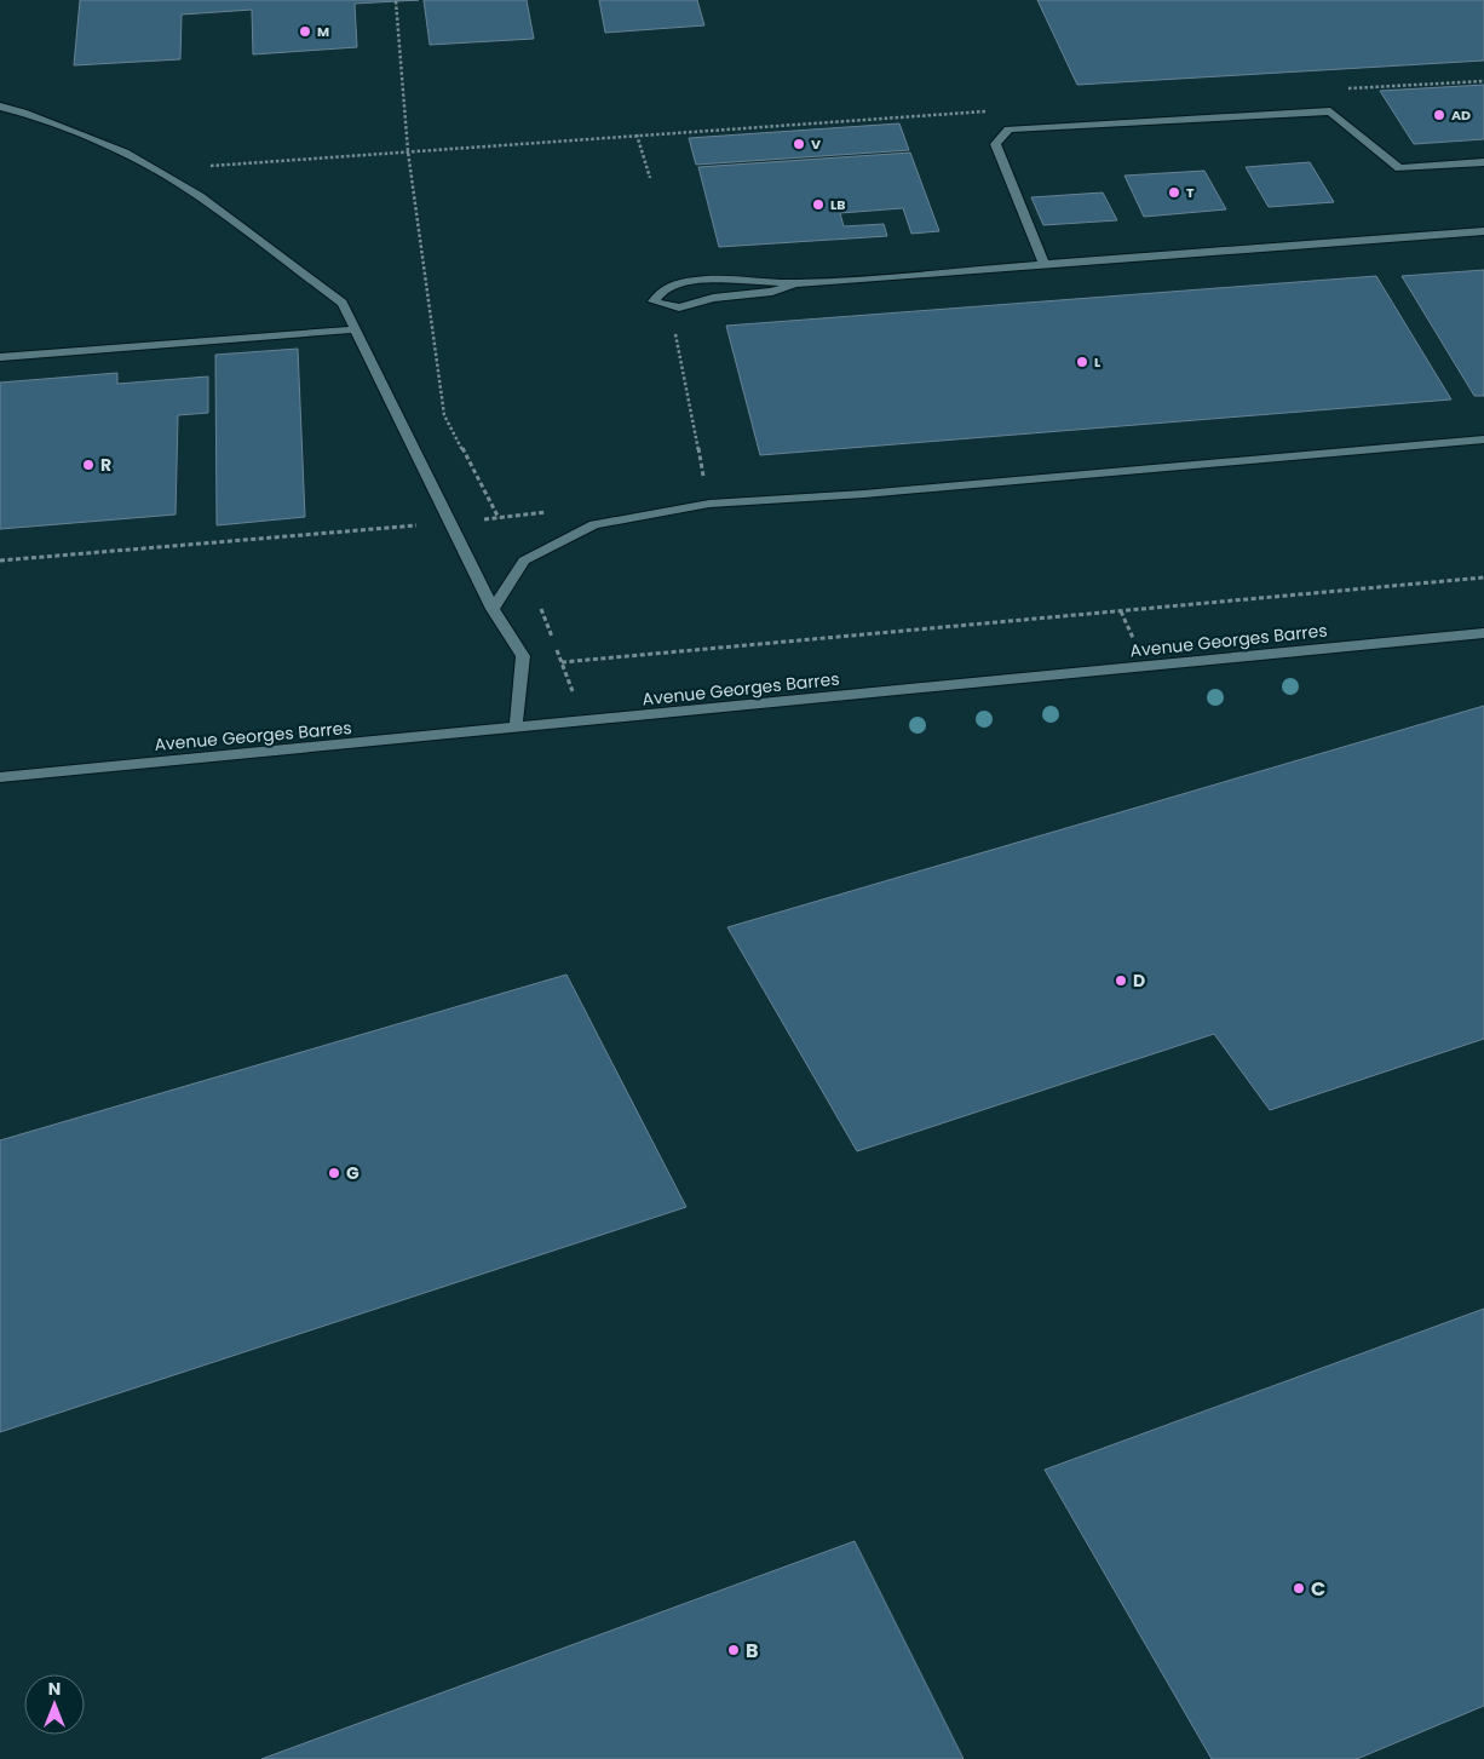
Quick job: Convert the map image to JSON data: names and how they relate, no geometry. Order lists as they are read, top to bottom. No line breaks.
{"streets":{"lane":["Avenue Georges Barres"]},"places":["M","AD","V","T","LB","L","R","D","G","C","B"],"north":"top"}
